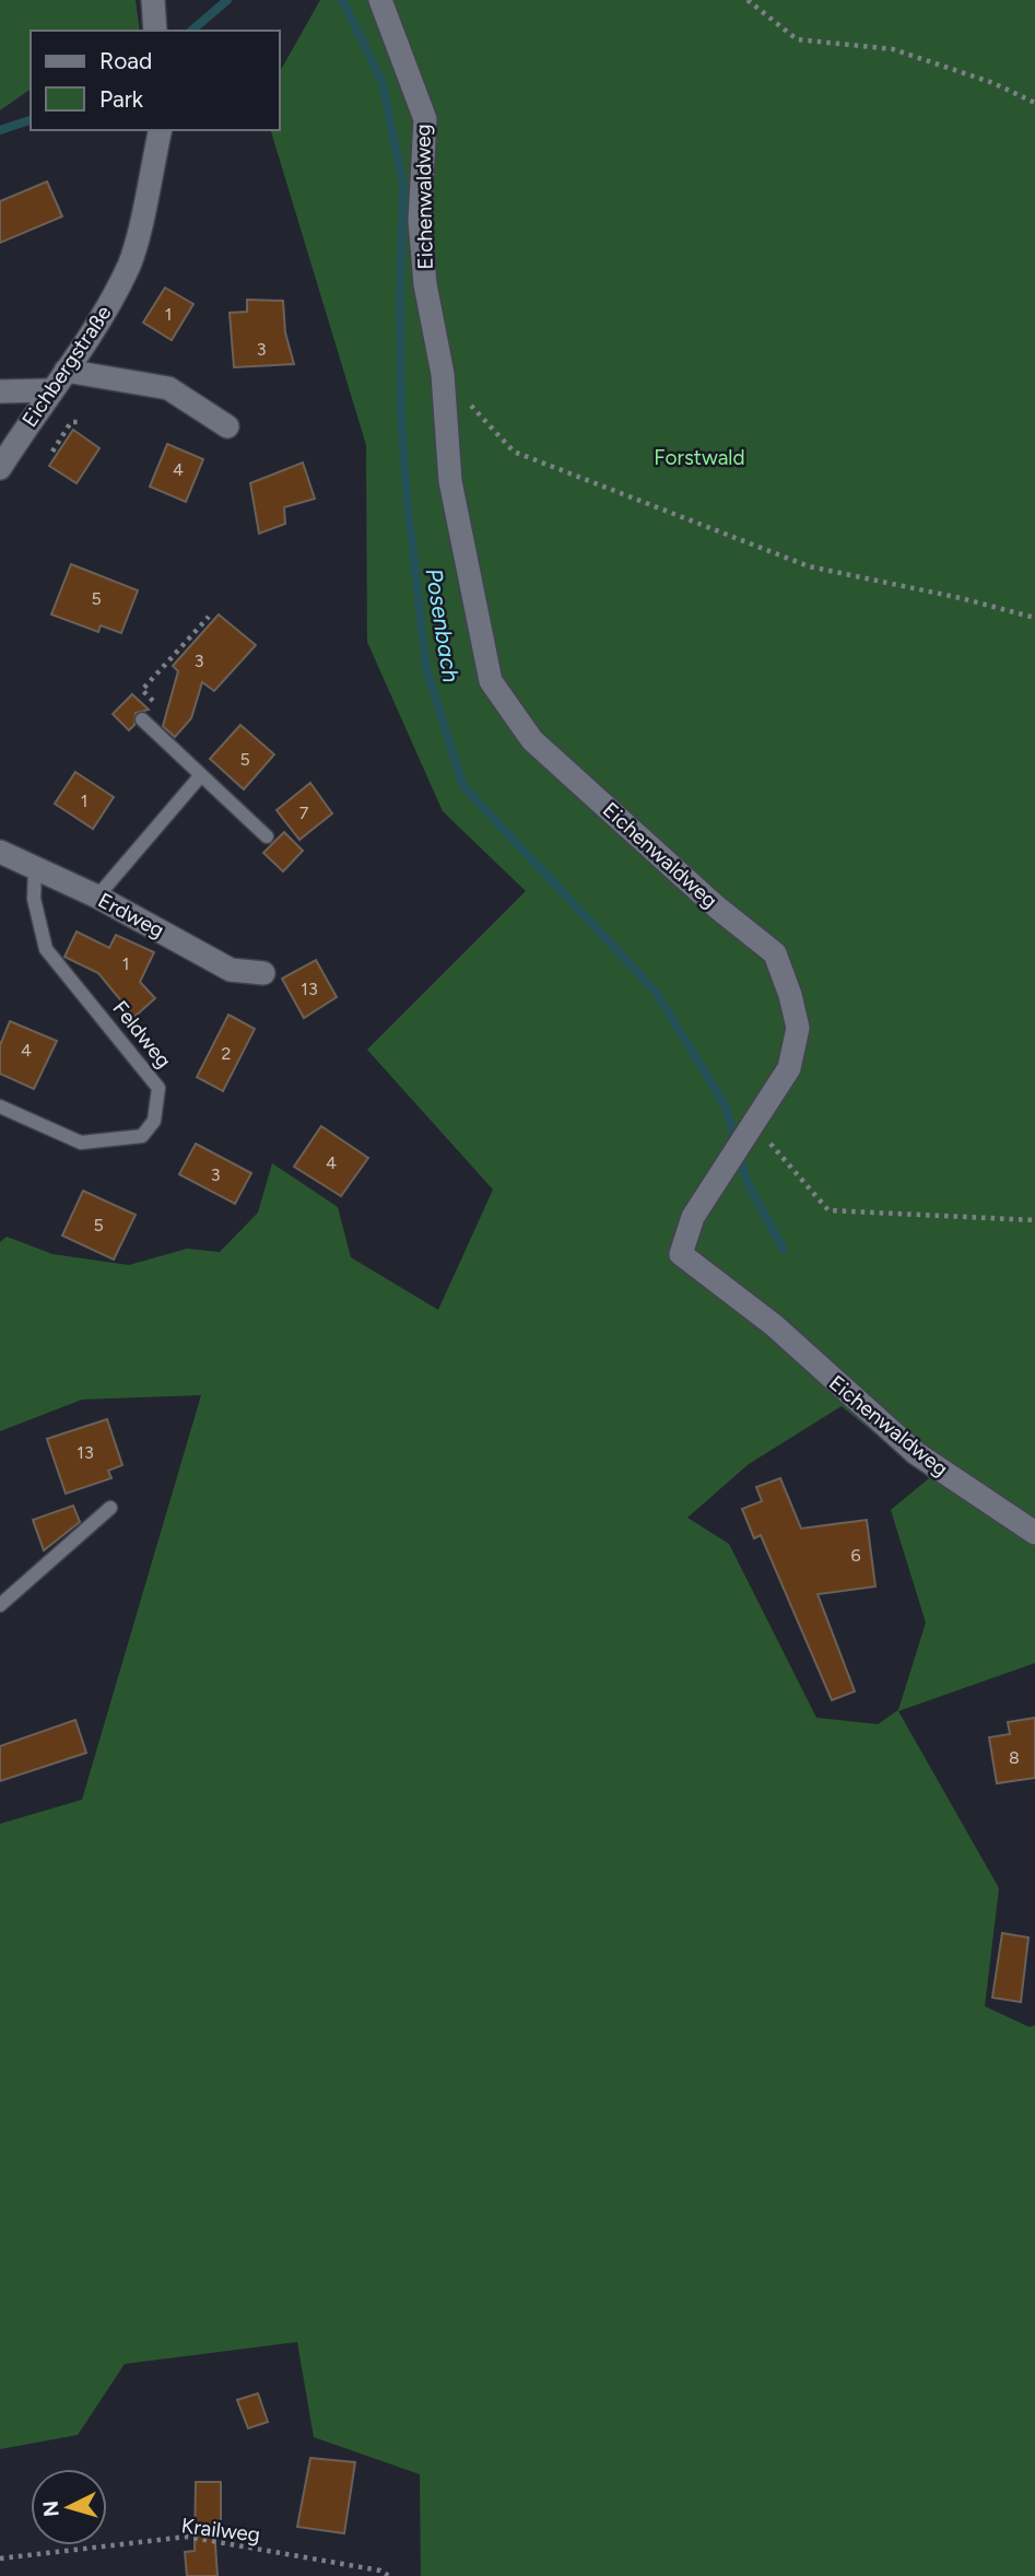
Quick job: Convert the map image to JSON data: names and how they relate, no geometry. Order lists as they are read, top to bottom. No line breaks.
{"streets":{"street":["Eichenwaldweg","Eichbergstraße","Erdweg"],"lane":["Feldweg"],"path":["Krailweg"]},"crossings":[["Erdweg","Feldweg"]],"water":["Posenbach"],"parks":["Forstwald"],"house_numbers":["1","3","4","5","3","5","1","7","1","13","4","2","4","3","5","13","6","8"],"legend":["Road","Park"],"north":"left"}
